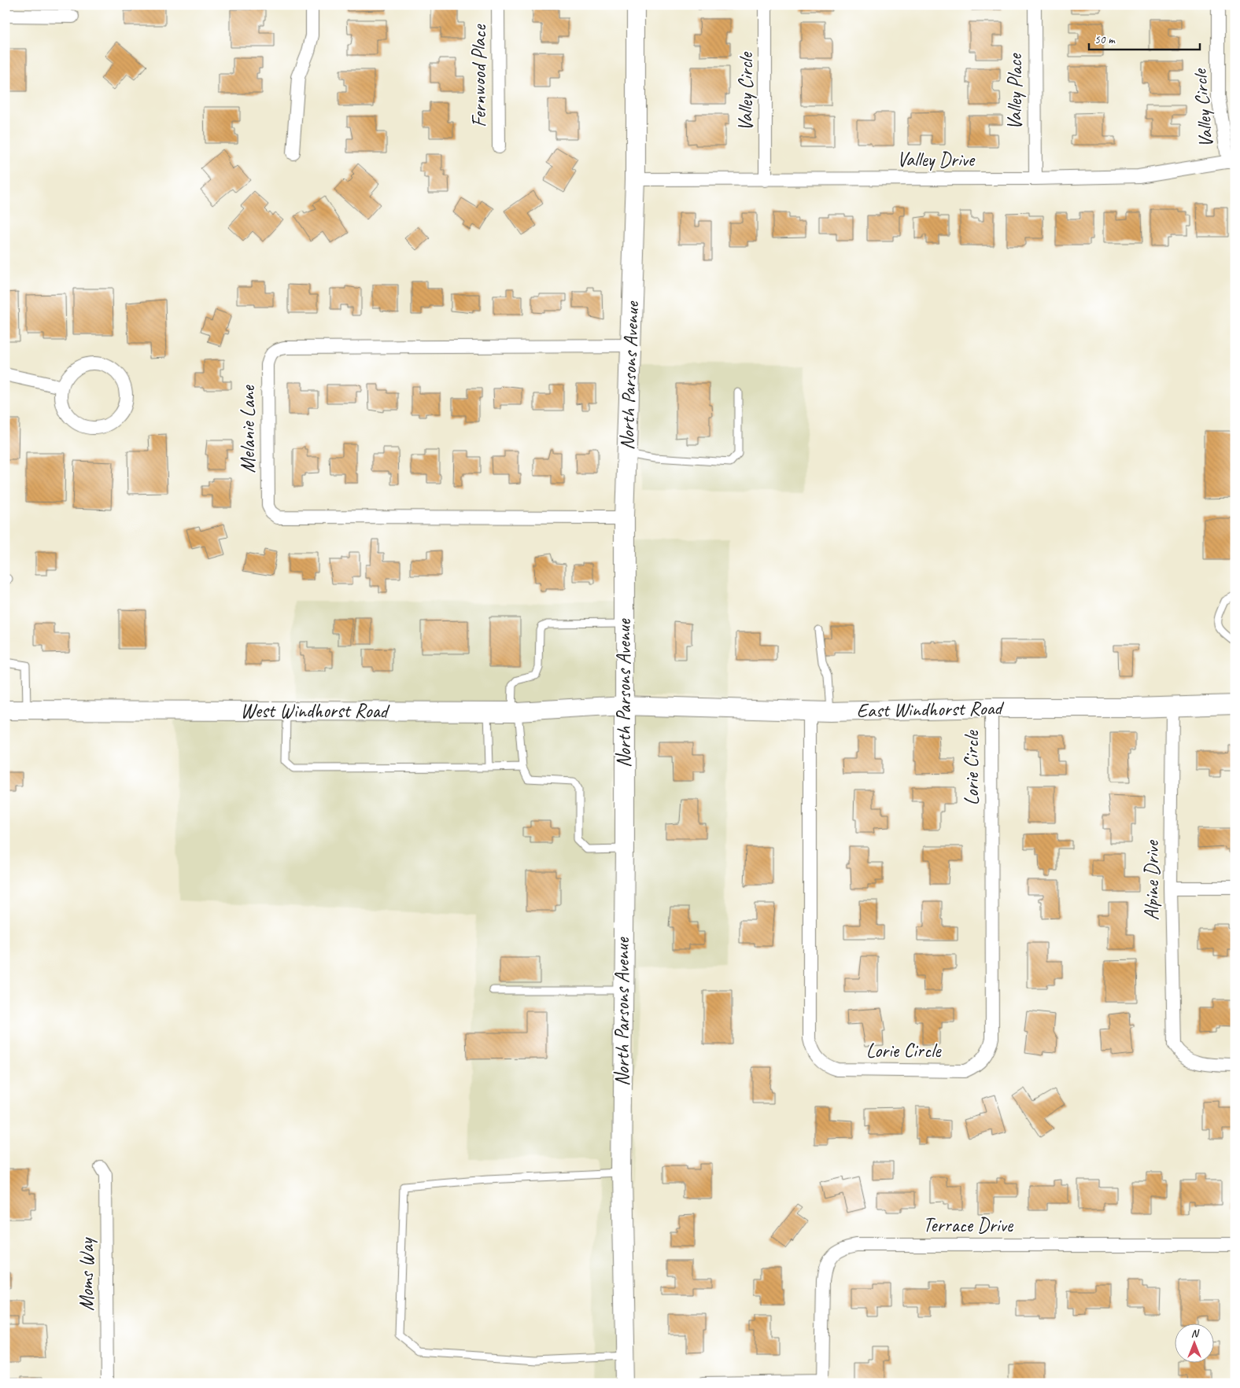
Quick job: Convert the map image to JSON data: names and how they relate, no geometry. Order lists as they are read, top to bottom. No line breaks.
{"streets":{"main road":["North Parsons Avenue","East Windhorst Road","West Windhorst Road"],"street":["Fernwood Place","Valley Circle","Valley Place","Valley Drive","Melanie Lane","Lorie Circle","Alpine Drive","Terrace Drive","Moms Way"]},"crossings":[["Valley Circle","Valley Drive"],["Valley Place","Valley Drive"],["Valley Drive","North Parsons Avenue"],["North Parsons Avenue","Melanie Lane"],["North Parsons Avenue","East Windhorst Road"],["North Parsons Avenue","West Windhorst Road"],["East Windhorst Road","West Windhorst Road"],["East Windhorst Road","Lorie Circle"],["East Windhorst Road","Alpine Drive"]],"scale_bar":"50 m","north":"top"}
